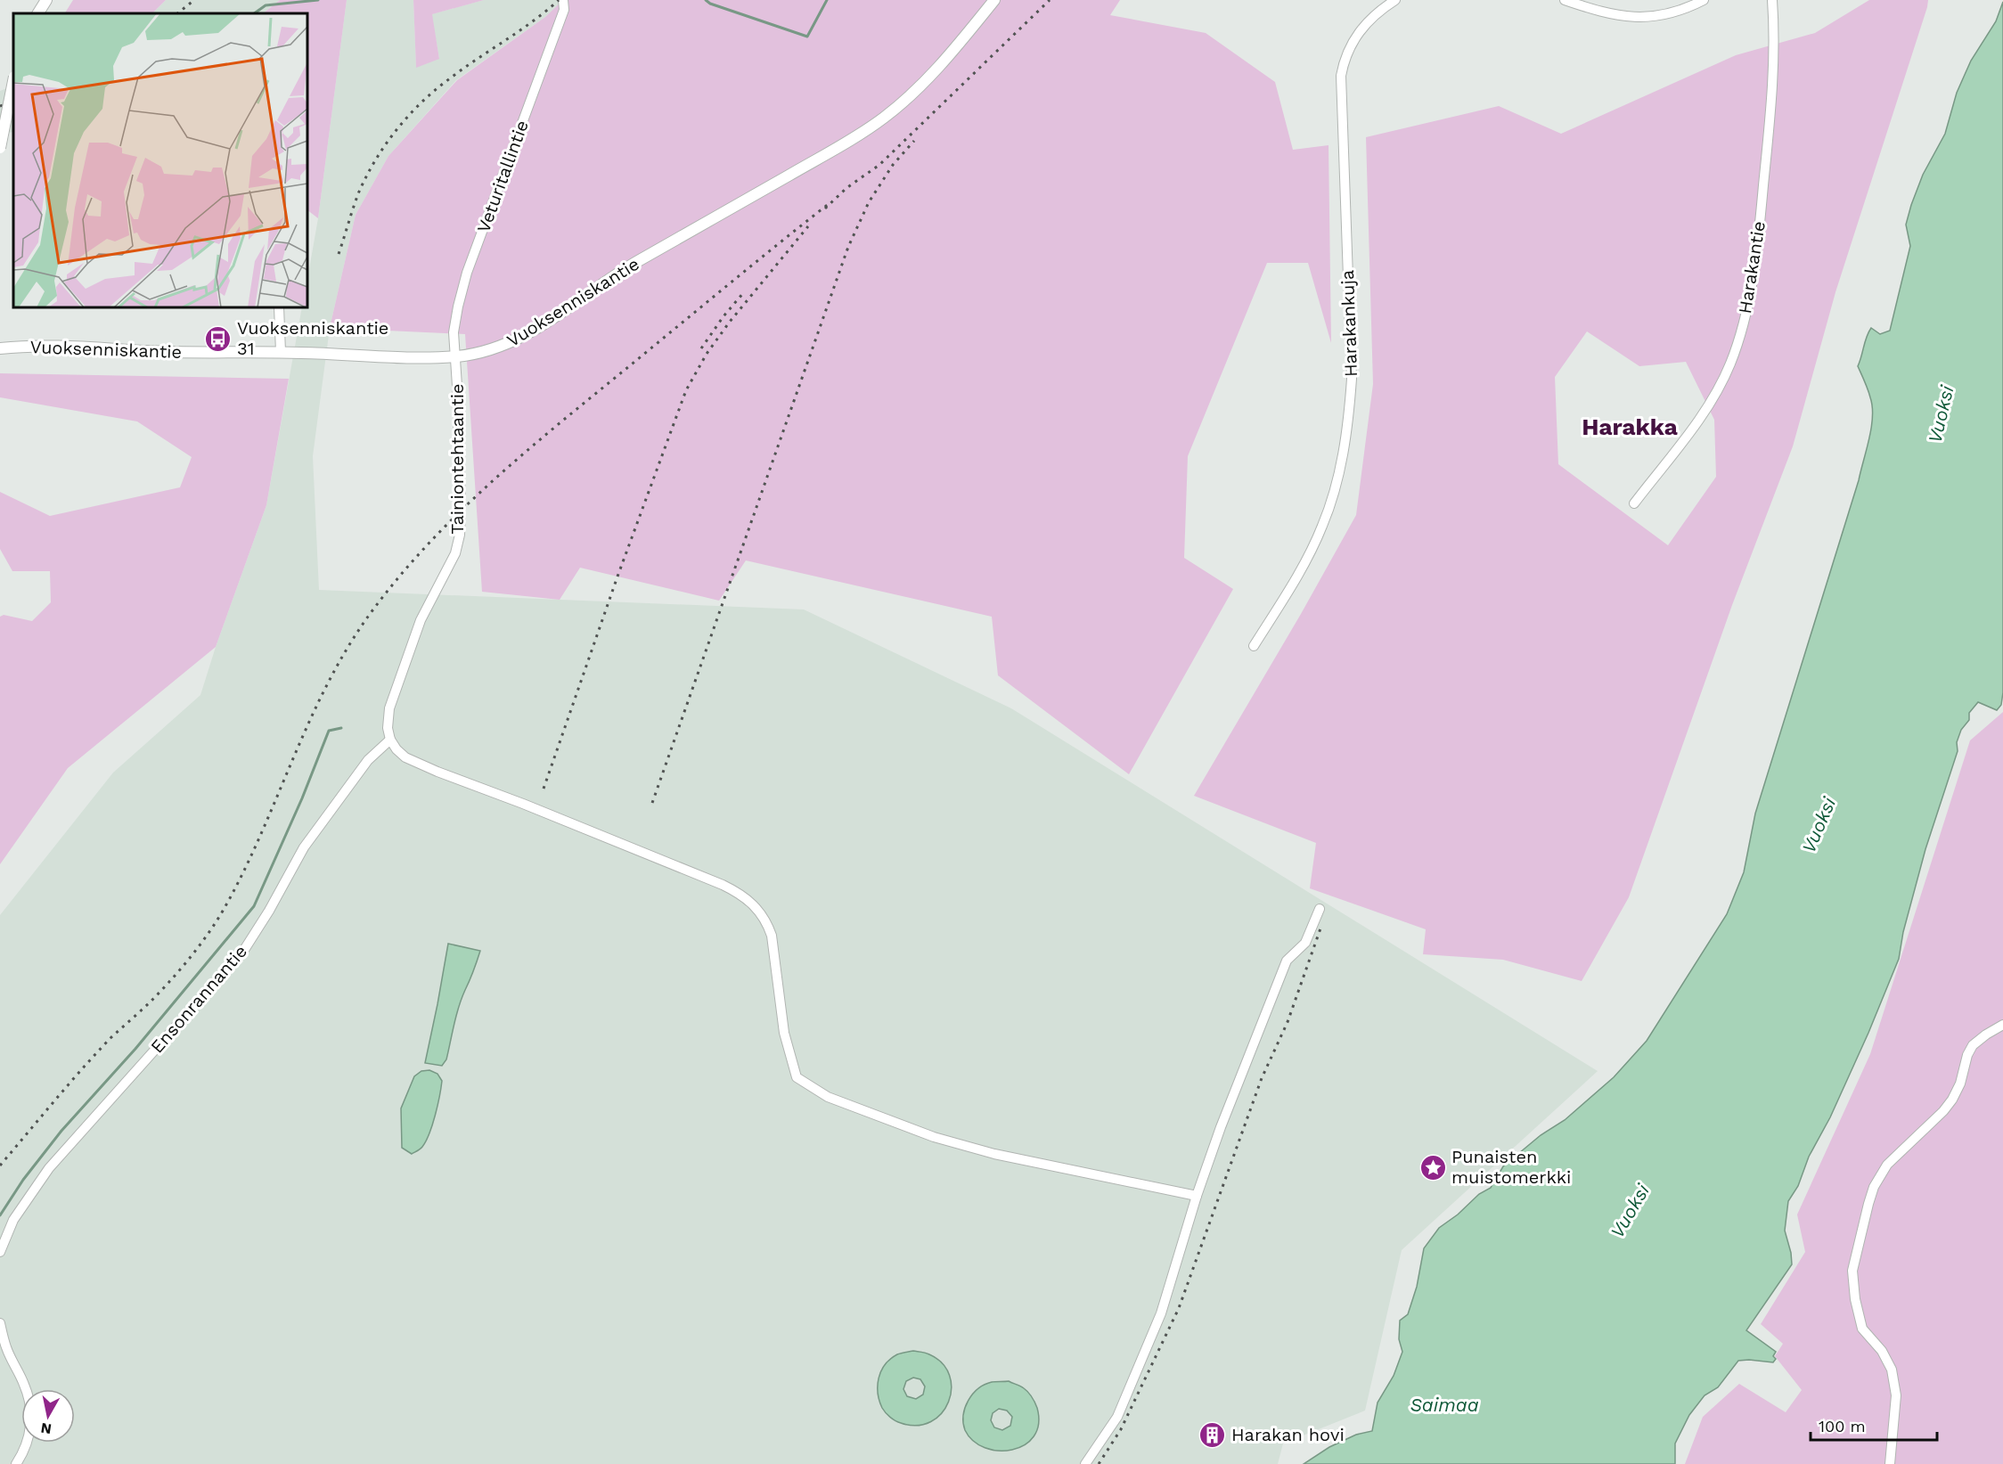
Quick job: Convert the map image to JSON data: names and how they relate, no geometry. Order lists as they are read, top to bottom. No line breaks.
{"streets":{"street":["Veturitallintie","Harakantie","Vuoksenniskantie","Harakankuja","Tainiontehtaantie","Ensonrannantie"]},"crossings":[["Veturitallintie","Vuoksenniskantie"],["Veturitallintie","Tainiontehtaantie"],["Vuoksenniskantie","Tainiontehtaantie"],["Tainiontehtaantie","Ensonrannantie"]],"districts":["Harakka"],"water":["Vuoksi","Saimaa"],"places":{"bus stop":["Vuoksenniskantie 31"],"place":["Punaisten muistomerkki"],"building":["Harakan hovi"]},"scale_bar":"100 m","north":"bottom"}
